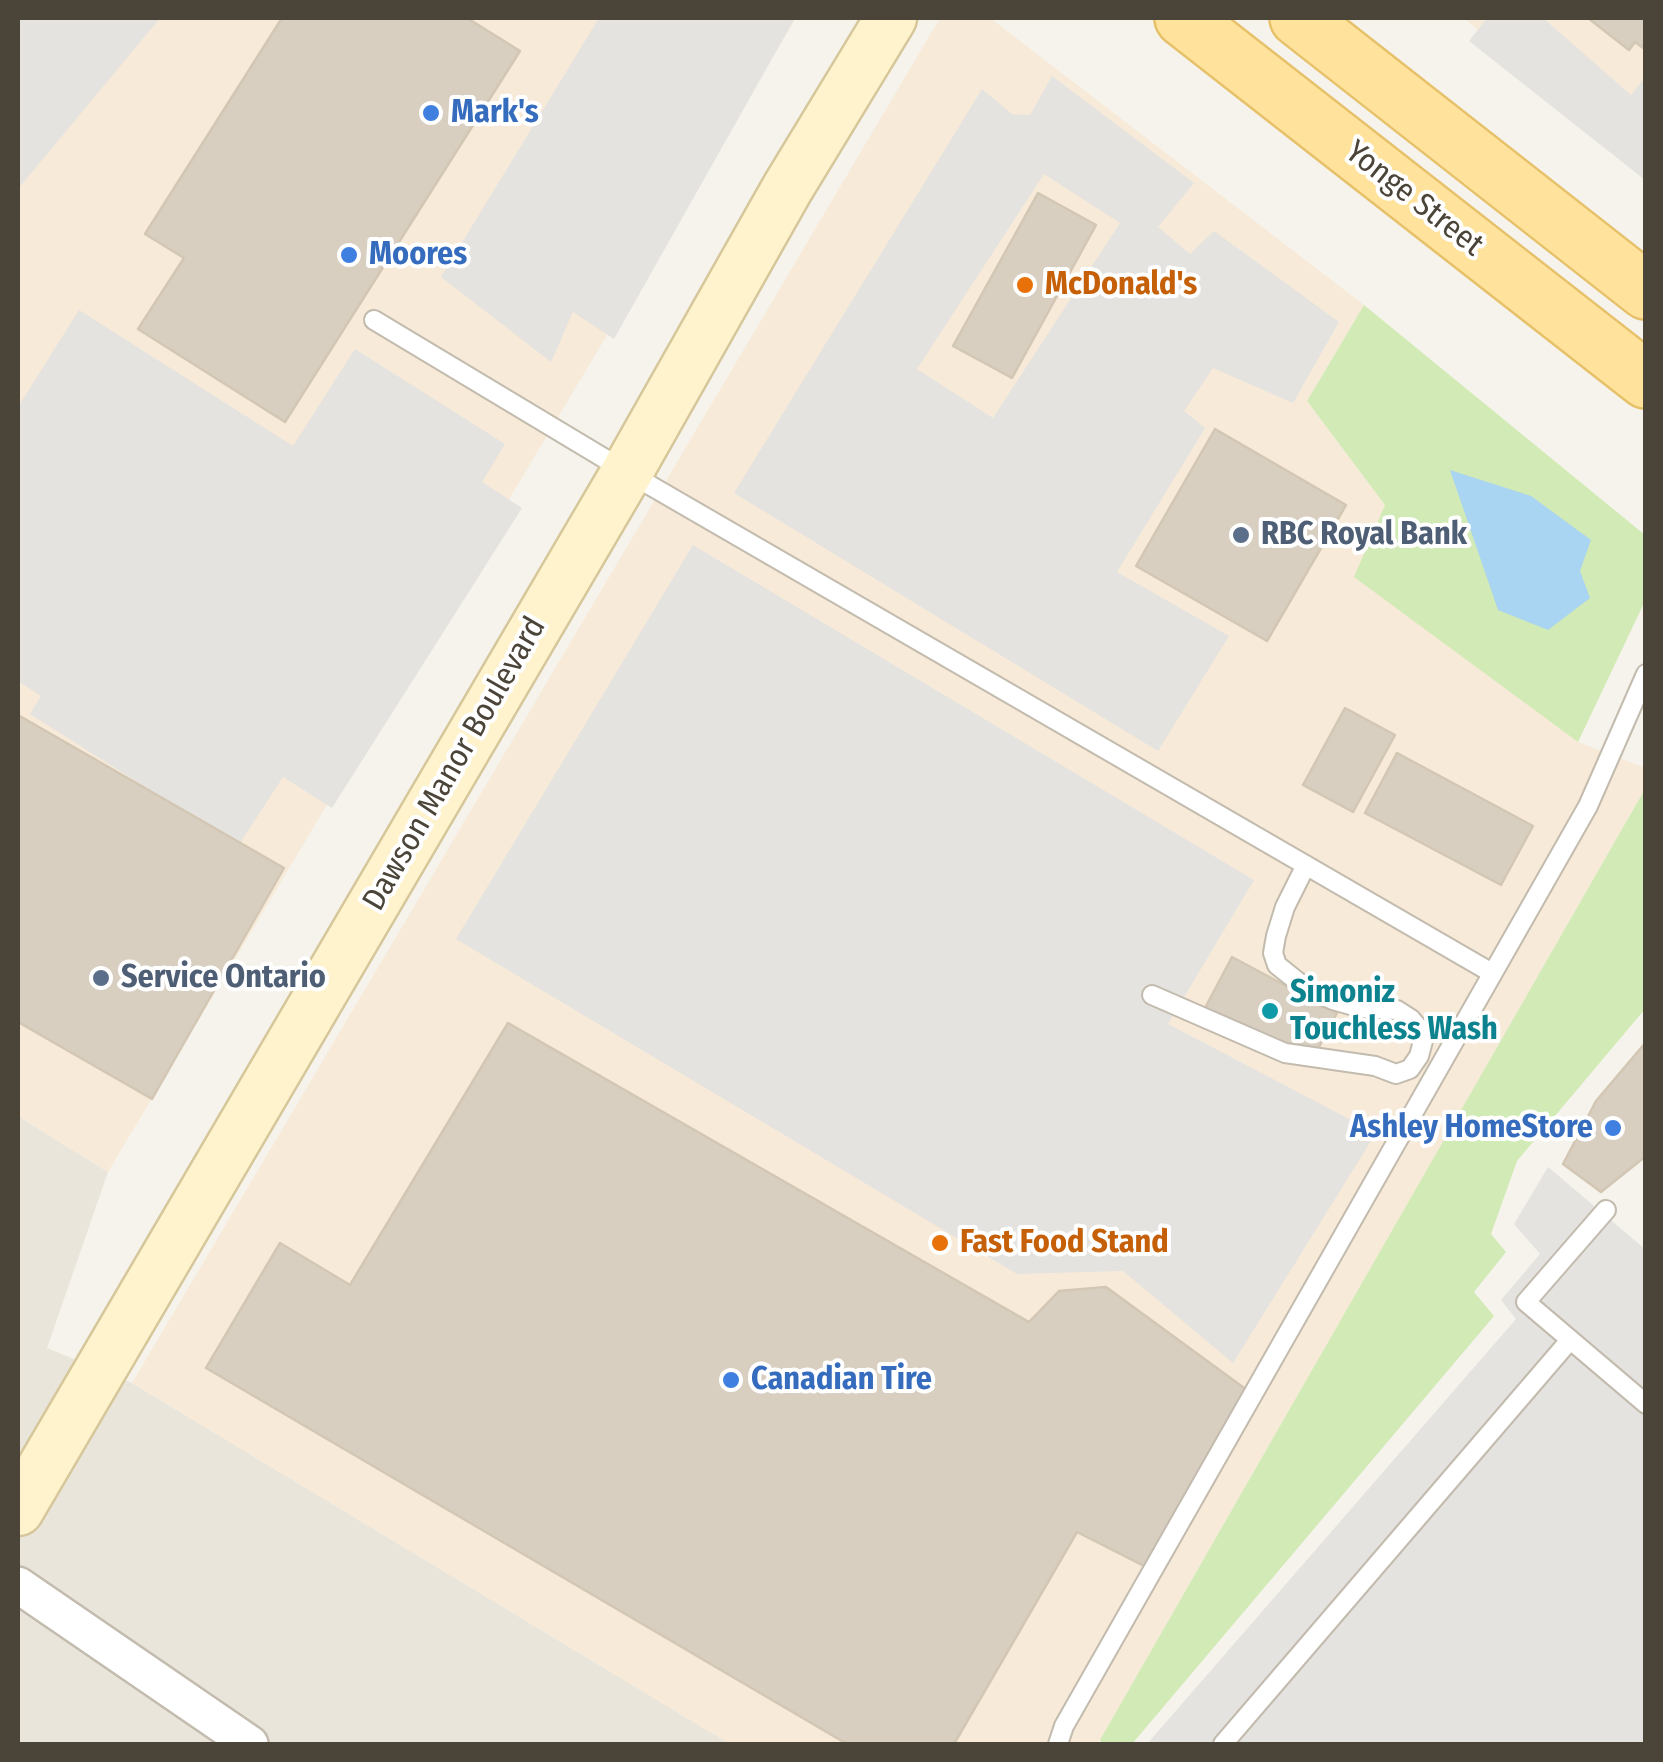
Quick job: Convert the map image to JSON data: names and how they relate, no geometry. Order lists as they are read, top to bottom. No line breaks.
{"streets":{"main road":["Yonge Street"],"street":["Dawson Manor Boulevard"]},"places":["Mark's","Moores","McDonald's","RBC Royal Bank","Service Ontario","Simoniz Touchless Wash","Ashley HomeStore","Fast Food Stand","Canadian Tire"]}
